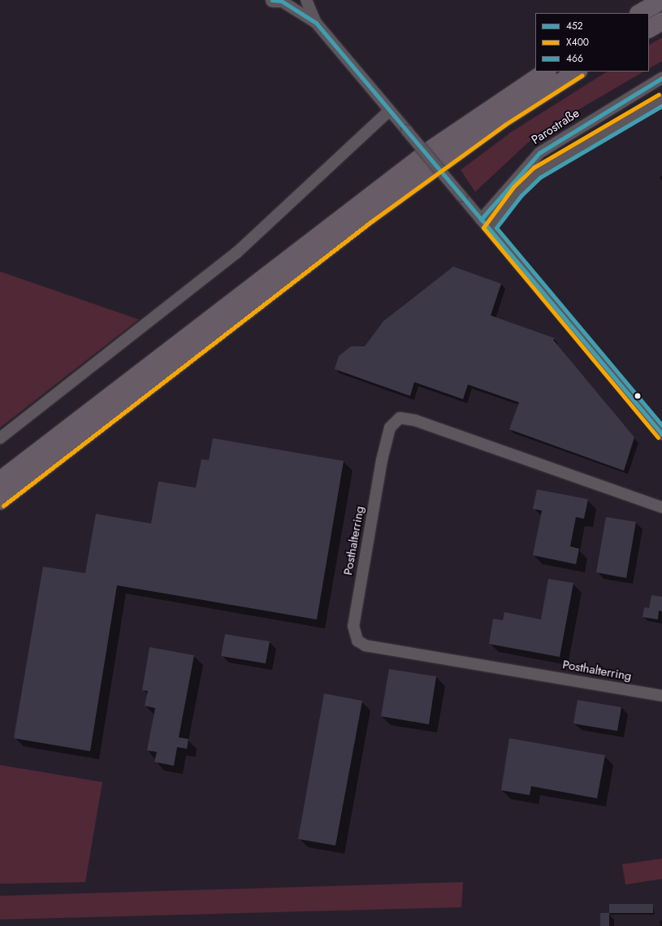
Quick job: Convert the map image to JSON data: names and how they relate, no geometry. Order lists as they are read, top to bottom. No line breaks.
{"streets":{"street":["Parostraße","Posthalterring"]},"lines":["transit line 452","transit line X400","transit line 466"],"legend":["452","X400","466"]}
